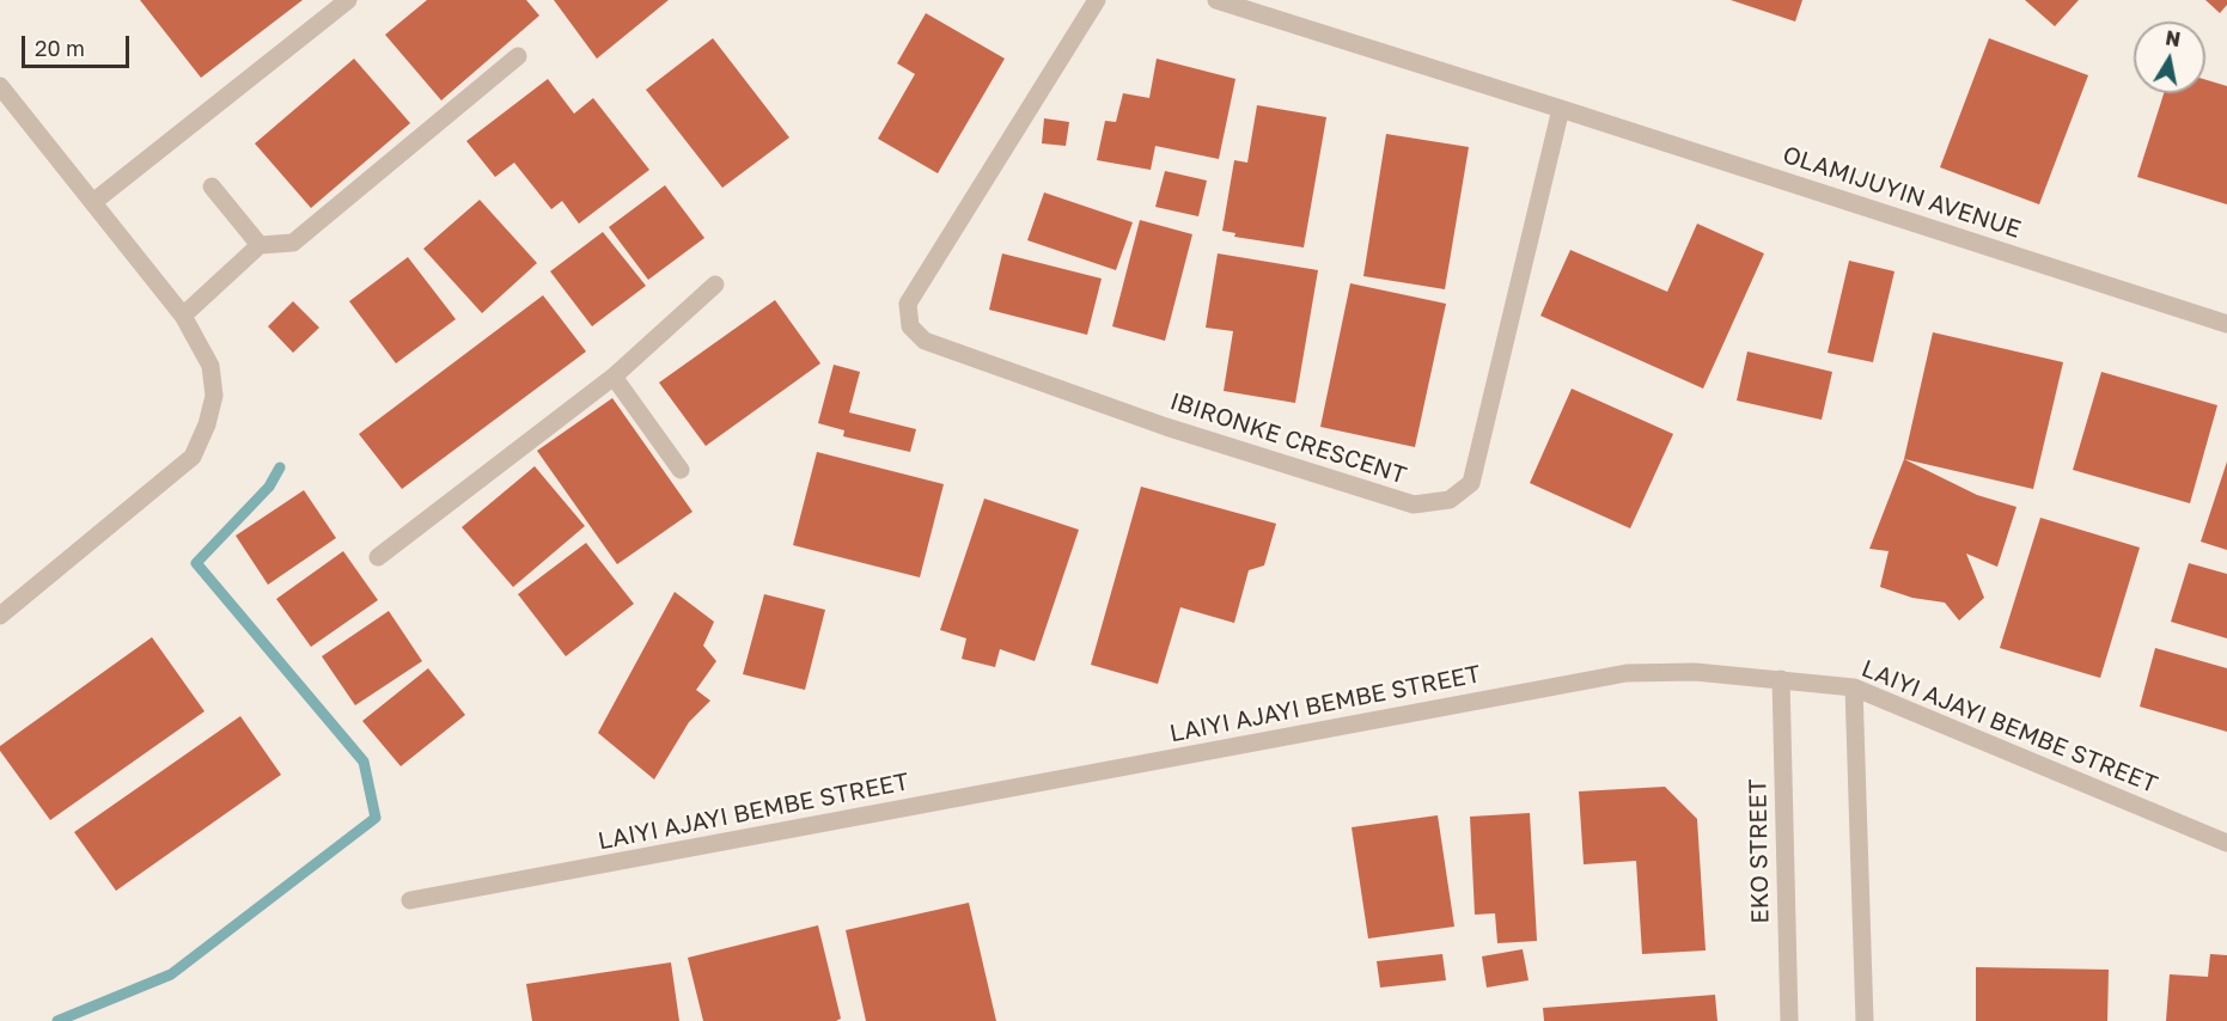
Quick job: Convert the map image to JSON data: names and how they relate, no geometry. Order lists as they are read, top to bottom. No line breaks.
{"streets":{"street":["OLAMIJUYIN AVENUE","IBIRONKE CRESCENT","LAIYI AJAYI BEMBE STREET","EKO STREET"]},"crossings":[["OLAMIJUYIN AVENUE","IBIRONKE CRESCENT"],["LAIYI AJAYI BEMBE STREET","EKO STREET"]],"scale_bar":"20 m","north":"top"}
